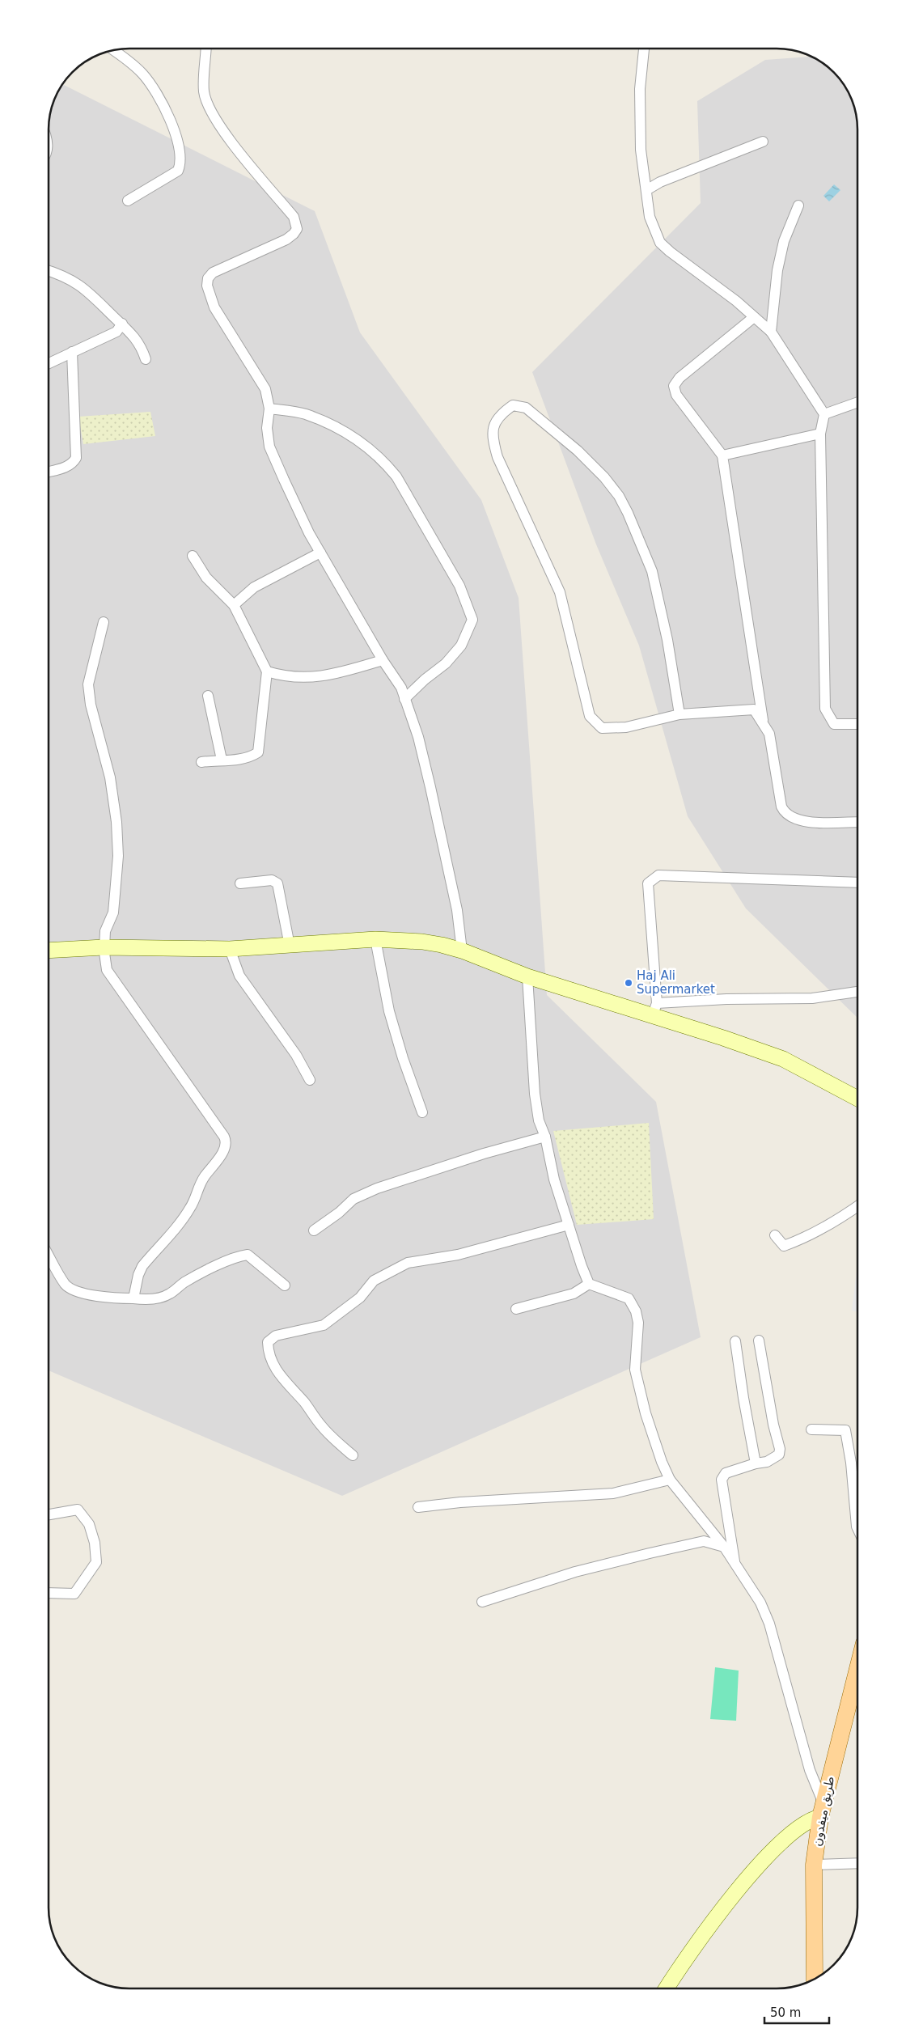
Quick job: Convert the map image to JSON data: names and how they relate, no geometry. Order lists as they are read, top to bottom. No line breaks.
{"streets":{"main road":["طريق ميفدون"]},"places":["Haj Ali Supermarket"],"scale_bar":"50 m"}
